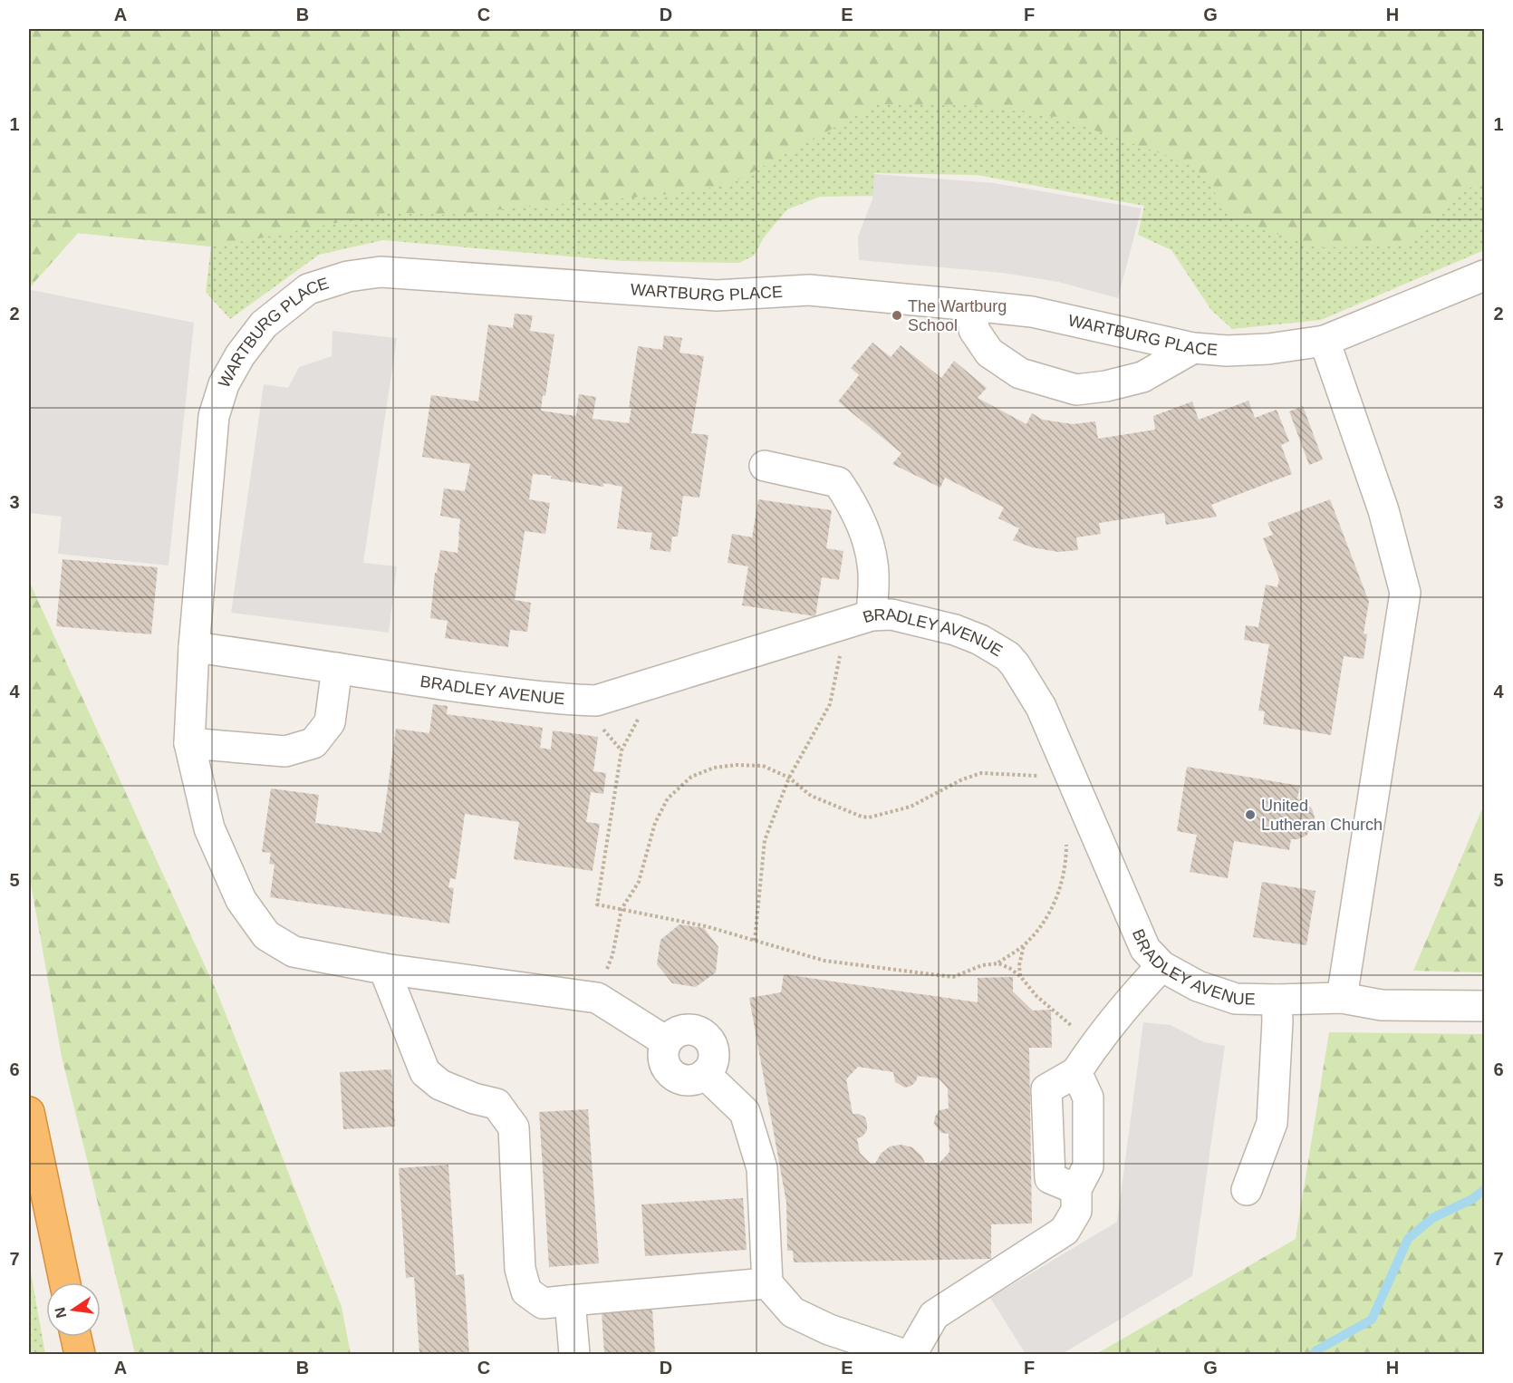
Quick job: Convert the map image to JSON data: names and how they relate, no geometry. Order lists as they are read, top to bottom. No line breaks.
{"streets":{"lane":["WARTBURG PLACE","BRADLEY AVENUE"]},"crossings":[["WARTBURG PLACE","BRADLEY AVENUE"]],"places":["The Wartburg School","United Lutheran Church"],"north":"left","grid":{"columns":["A","B","C","D","E","F","G","H"],"rows":["1","2","3","4","5","6","7"]}}
